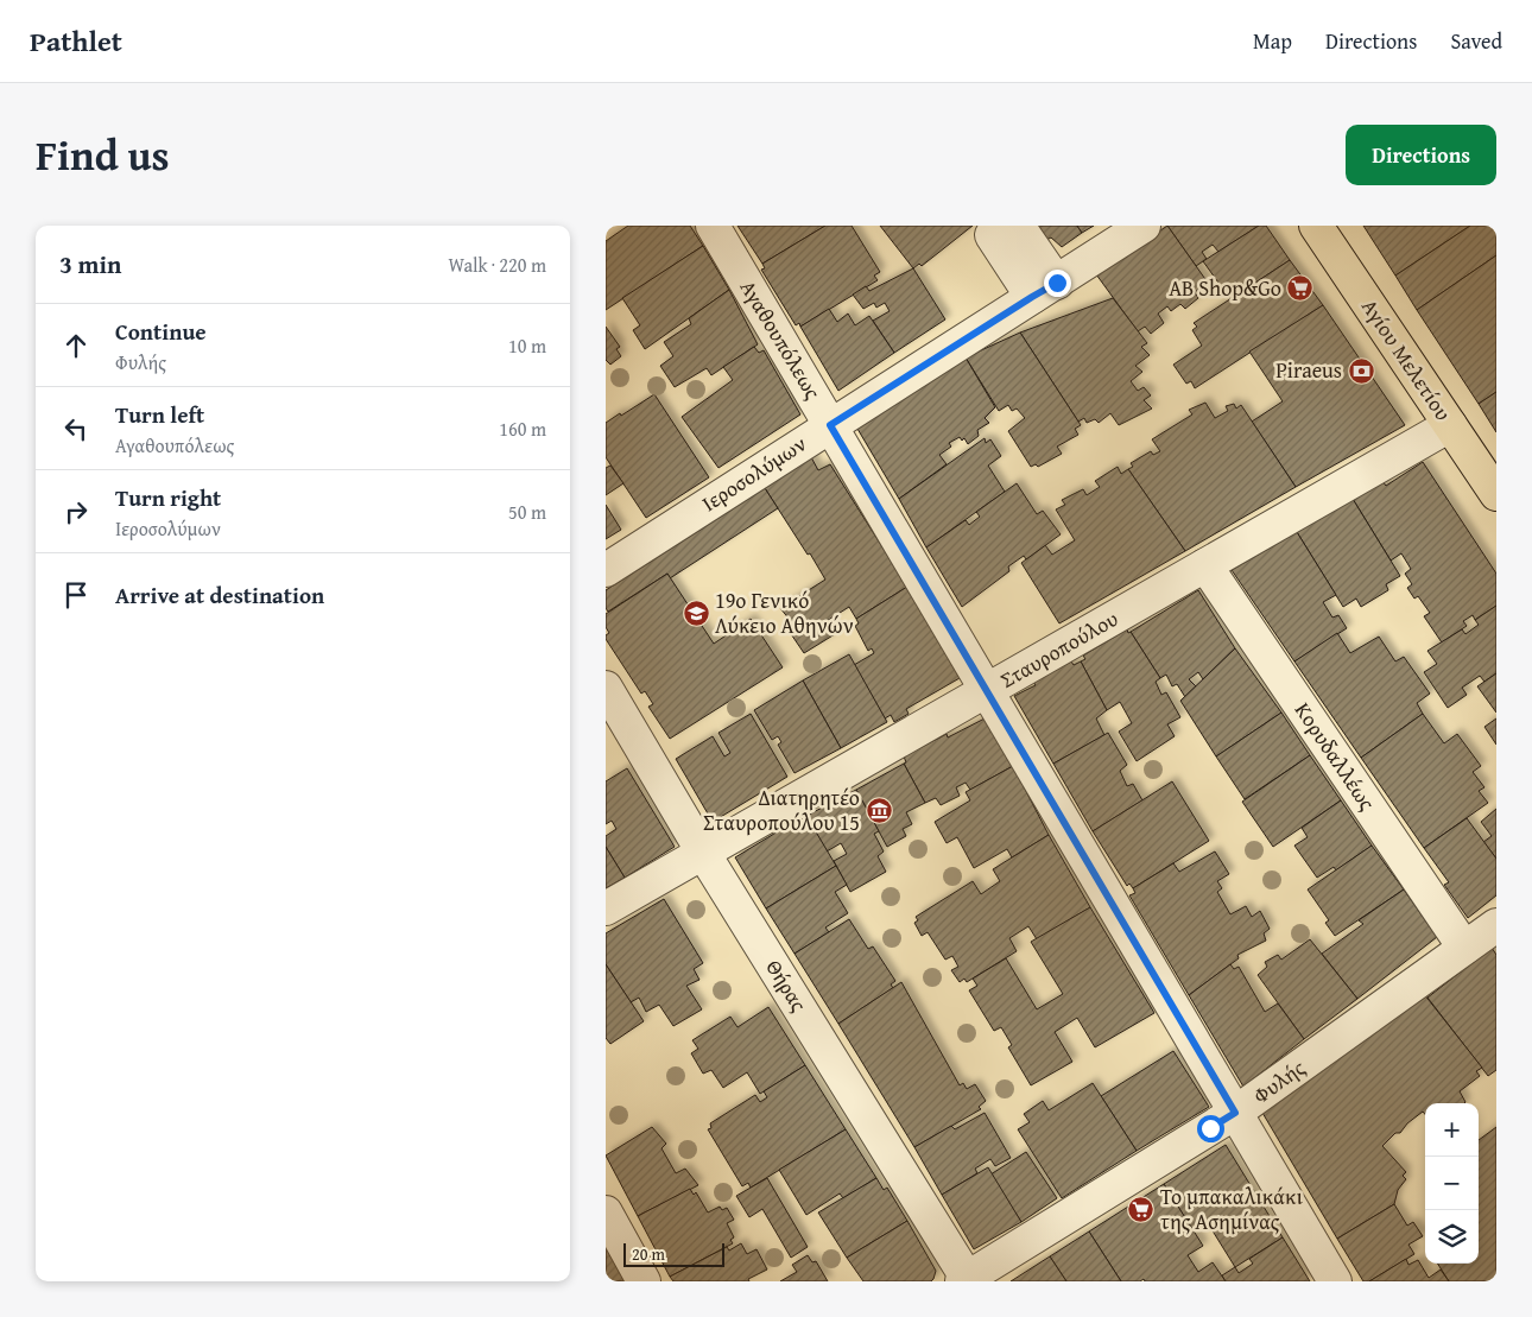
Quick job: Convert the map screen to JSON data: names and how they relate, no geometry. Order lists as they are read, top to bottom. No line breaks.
{"streets":{"main road":["Αγίου Μελετίου"],"street":["Αγαθουπόλεως","Ιεροσολύμων","Σταυροπούλου","Κορυδαλλέως","Θήρας","Φυλής"]},"crossings":[["Αγαθουπόλεως","Ιεροσολύμων"],["Αγαθουπόλεως","Σταυροπούλου"],["Αγαθουπόλεως","Φυλής"],["Αγίου Μελετίου","Σταυροπούλου"],["Σταυροπούλου","Κορυδαλλέως"],["Σταυροπούλου","Θήρας"],["Κορυδαλλέως","Φυλής"],["Θήρας","Φυλής"]],"places":{"supermarket":["ΑΒ Shop&Go","Το μπακαλικάκι της Ασημίνας"],"bank":["Piraeus"],"school or university":["19ο Γενικό Λύκειο Αθηνών"],"museum":["Διατηρητέο Σταυροπούλου 15"]},"scale_bar":"20 m","page":{"header":"Pathlet","nav":["Map","Directions","Saved"],"title":"Find us","buttons":"Directions","heading":["3 min","Walk · 220 m"],"list":[["Continue","Φυλής","10 m"],["Turn left","Αγαθουπόλεως","160 m"],["Turn right","Ιεροσολύμων","50 m"],"Arrive at destination"],"map_buttons":["+","−"],"scale":"20 m"}}
